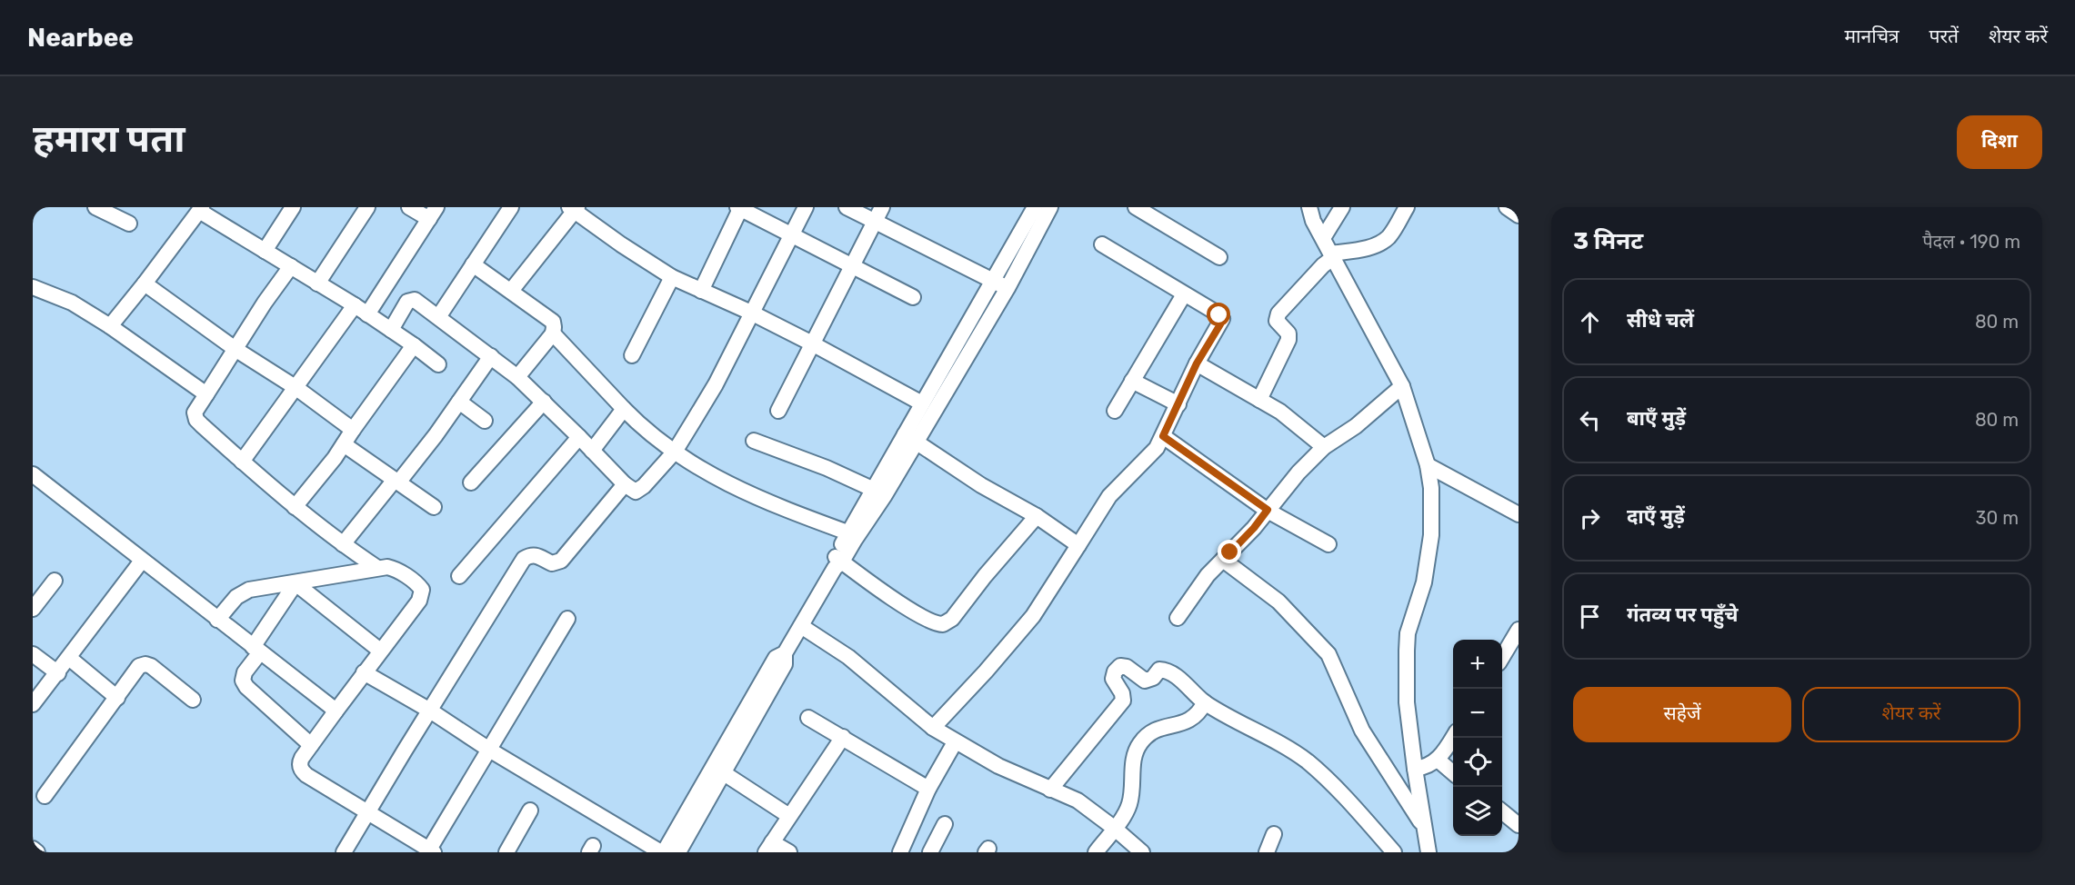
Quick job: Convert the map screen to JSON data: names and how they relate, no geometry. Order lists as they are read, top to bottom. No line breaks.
{"page":{"header":"Nearbee","nav":["मानचित्र","परतें","शेयर करें"],"buttons":["दिशा",["सहेजें","शेयर करें"]],"title":"हमारा पता","heading":["3 मिनट","पैदल · 190 m"],"list":[["सीधे चलें","80 m"],["बाएँ मुड़ें","80 m"],["दाएँ मुड़ें","30 m"],"गंतव्य पर पहुँचे"],"map_buttons":["+","−"]}}
